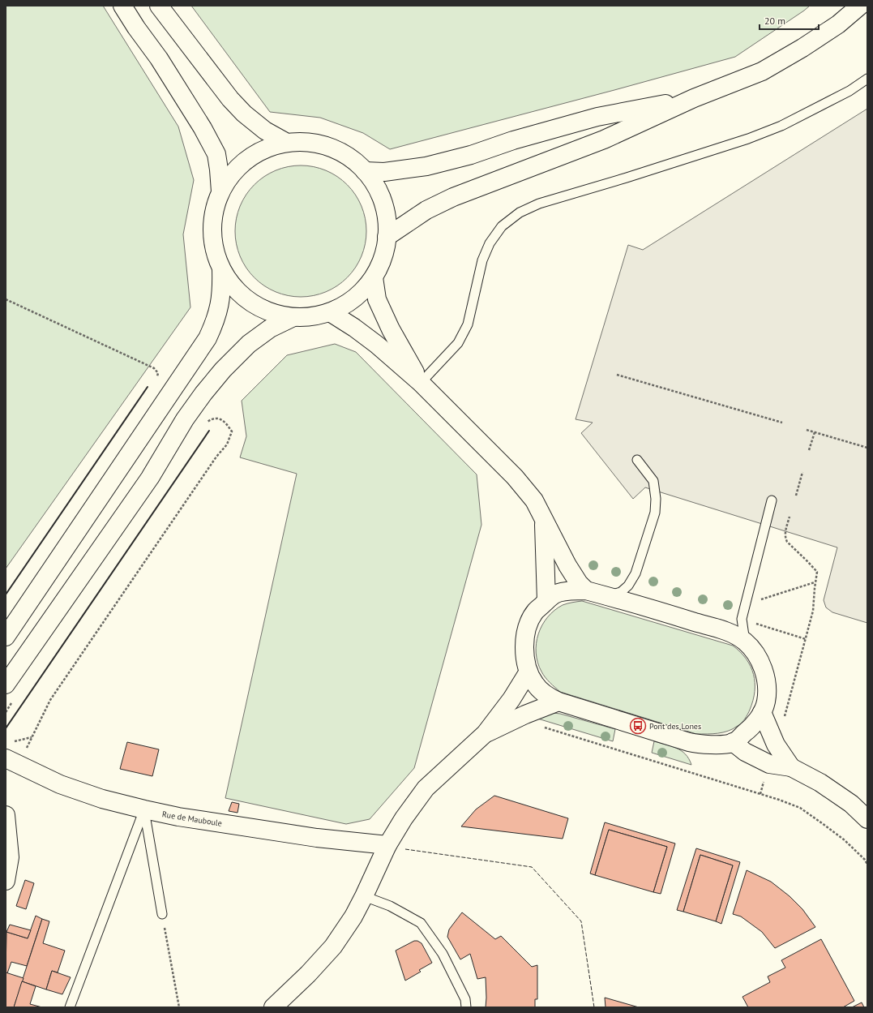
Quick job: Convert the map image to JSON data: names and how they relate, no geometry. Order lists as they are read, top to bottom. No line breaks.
{"streets":{"main road":["Rue de Mauboule"]},"places":{"bus stop":["Pont des Lones"]},"scale_bar":"20 m"}
